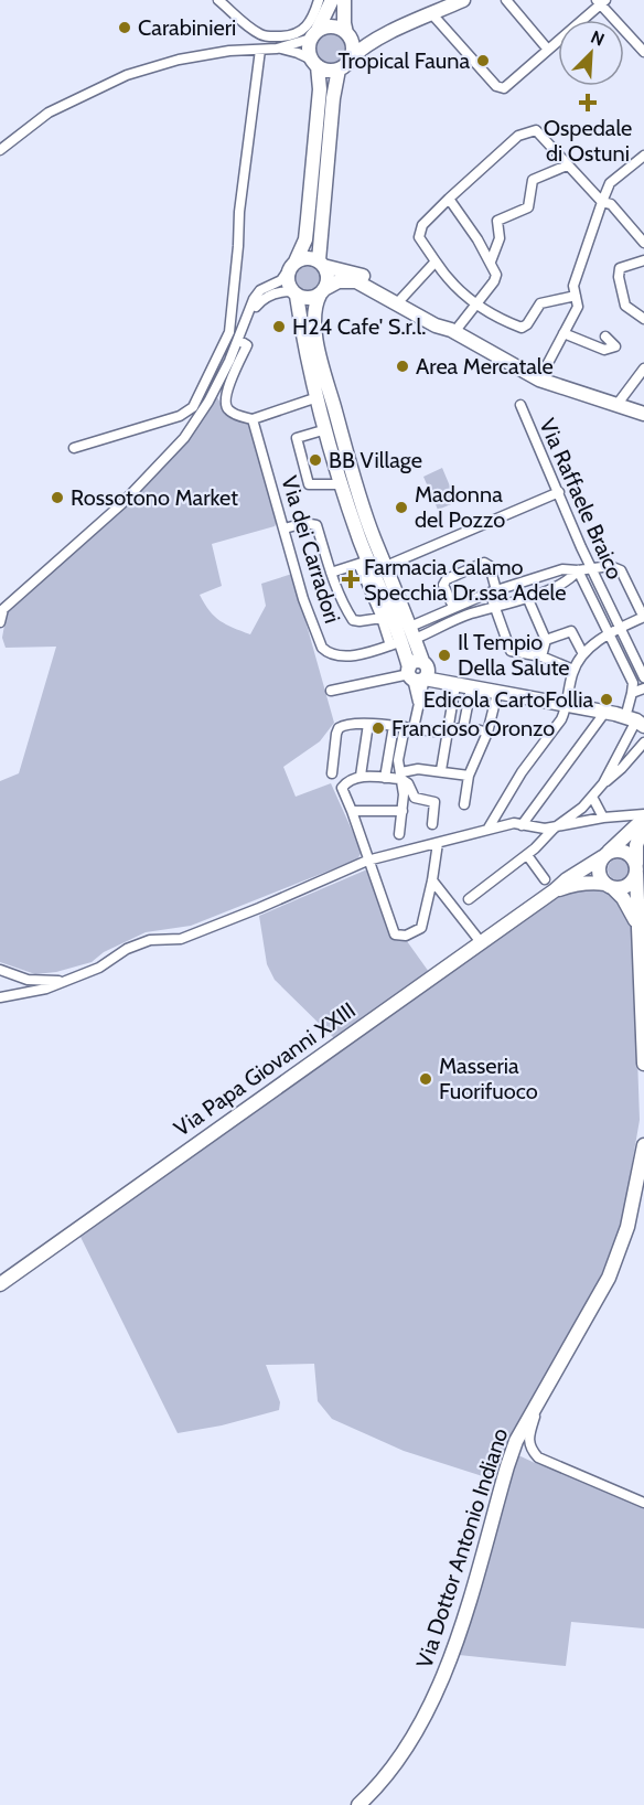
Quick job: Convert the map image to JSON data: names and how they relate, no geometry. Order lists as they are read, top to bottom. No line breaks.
{"streets":{"main road":["Via Papa Giovanni XXIII","Via Dottor Antonio Indiano"],"street":["Via Raffaele Braico","Via dei Carradori"]},"places":{"other":["Carabinieri","Tropical Fauna","H24 Cafe' S.r.l.","Area Mercatale","BB Village","Rossotono Market","Madonna del Pozzo","Il Tempio Della Salute","Edicola CartoFollia","Francioso Oronzo","Masseria Fuorifuoco"],"health":["Ospedale di Ostuni","Farmacia Calamo Specchia Dr.ssa Adele"]},"north":"top right"}
